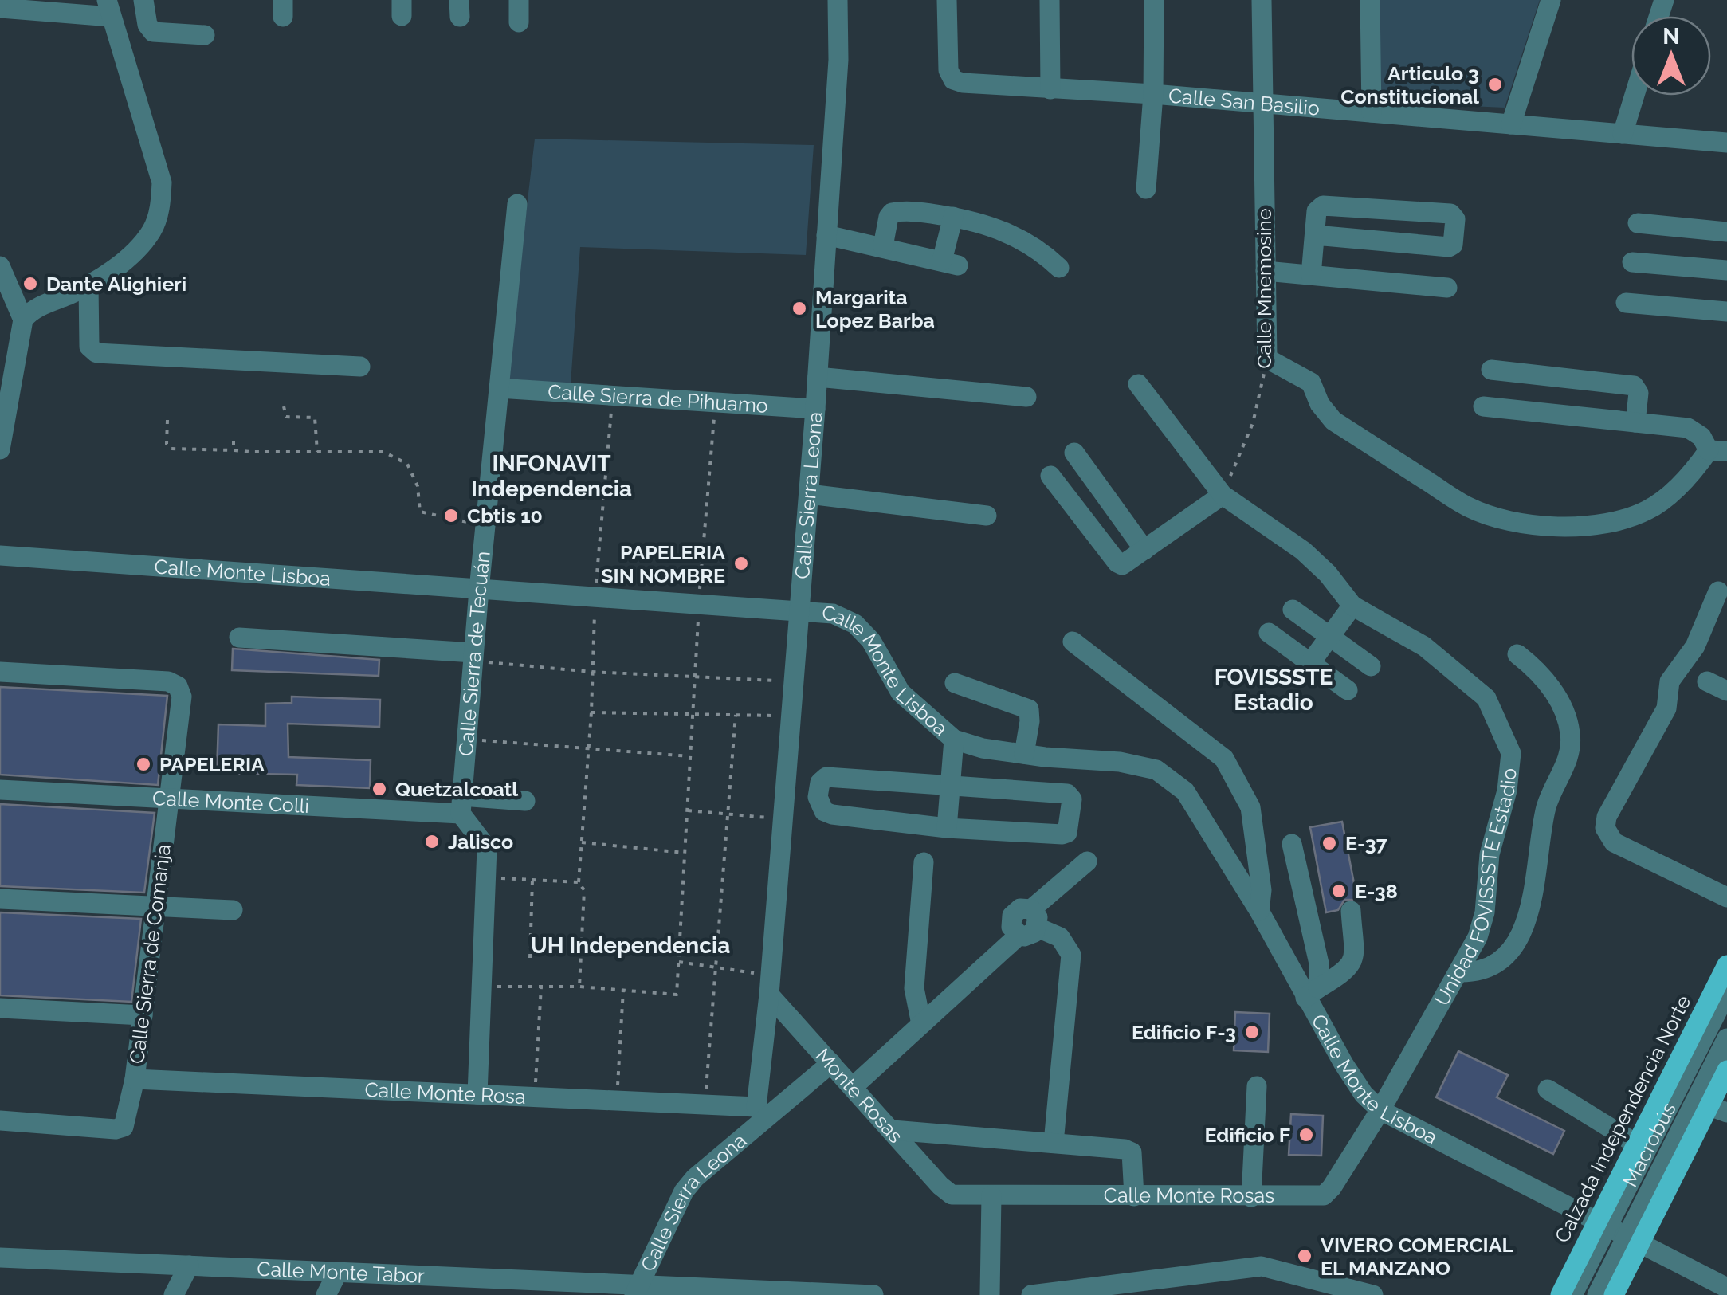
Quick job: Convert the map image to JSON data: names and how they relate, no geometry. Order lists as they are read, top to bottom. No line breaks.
{"streets":{"main road":["Calzada Independencia Norte"],"street":["Calle San Basilio","Calle Mnemosine","Calle Sierra de Pihuamo","Calle Sierra Leona","Calle Monte Lisboa","Calle Sierra de Tecuán","Calle Monte Colli","Unidad FOVISSSTE Estadio","Calle Sierra de Comanja","Calle Monte Rosa","Monte Rosas","Macrobús","Calle Monte Rosas","Calle Monte Tabor"]},"crossings":[["Calle San Basilio","Calle Mnemosine"],["Calle Mnemosine","Unidad FOVISSSTE Estadio"],["Calle Sierra de Pihuamo","Calle Sierra Leona"],["Calle Sierra de Pihuamo","Calle Sierra de Tecuán"],["Calle Sierra Leona","Calle Monte Lisboa"],["Calle Sierra Leona","Calle Monte Rosa"],["Calle Sierra Leona","Monte Rosas"],["Calle Sierra Leona","Calle Monte Tabor"],["Calle Monte Lisboa","Calle Sierra de Tecuán"],["Calle Monte Lisboa","Unidad FOVISSSTE Estadio"],["Calle Monte Lisboa","Calzada Independencia Norte"],["Calle Monte Lisboa","Macrobús"],["Calle Monte Lisboa","Calle Monte Rosas"],["Calle Sierra de Tecuán","Calle Monte Colli"],["Calle Monte Colli","Calle Sierra de Comanja"],["Unidad FOVISSSTE Estadio","Calle Monte Rosas"],["Calle Sierra de Comanja","Calle Monte Rosa"],["Monte Rosas","Calle Monte Rosas"],["Calzada Independencia Norte","Macrobús"]],"districts":["INFONAVIT Independencia","FOVISSSTE Estadio","UH Independencia"],"places":["Articulo 3 Constitucional","Dante Alighieri","Margarita Lopez Barba","Cbtis 10","PAPELERIA SIN NOMBRE","PAPELERIA","Quetzalcoatl","Jalisco","E-37","E-38","Edificio F-3","Edificio F","VIVERO COMERCIAL EL MANZANO"],"north":"top"}
